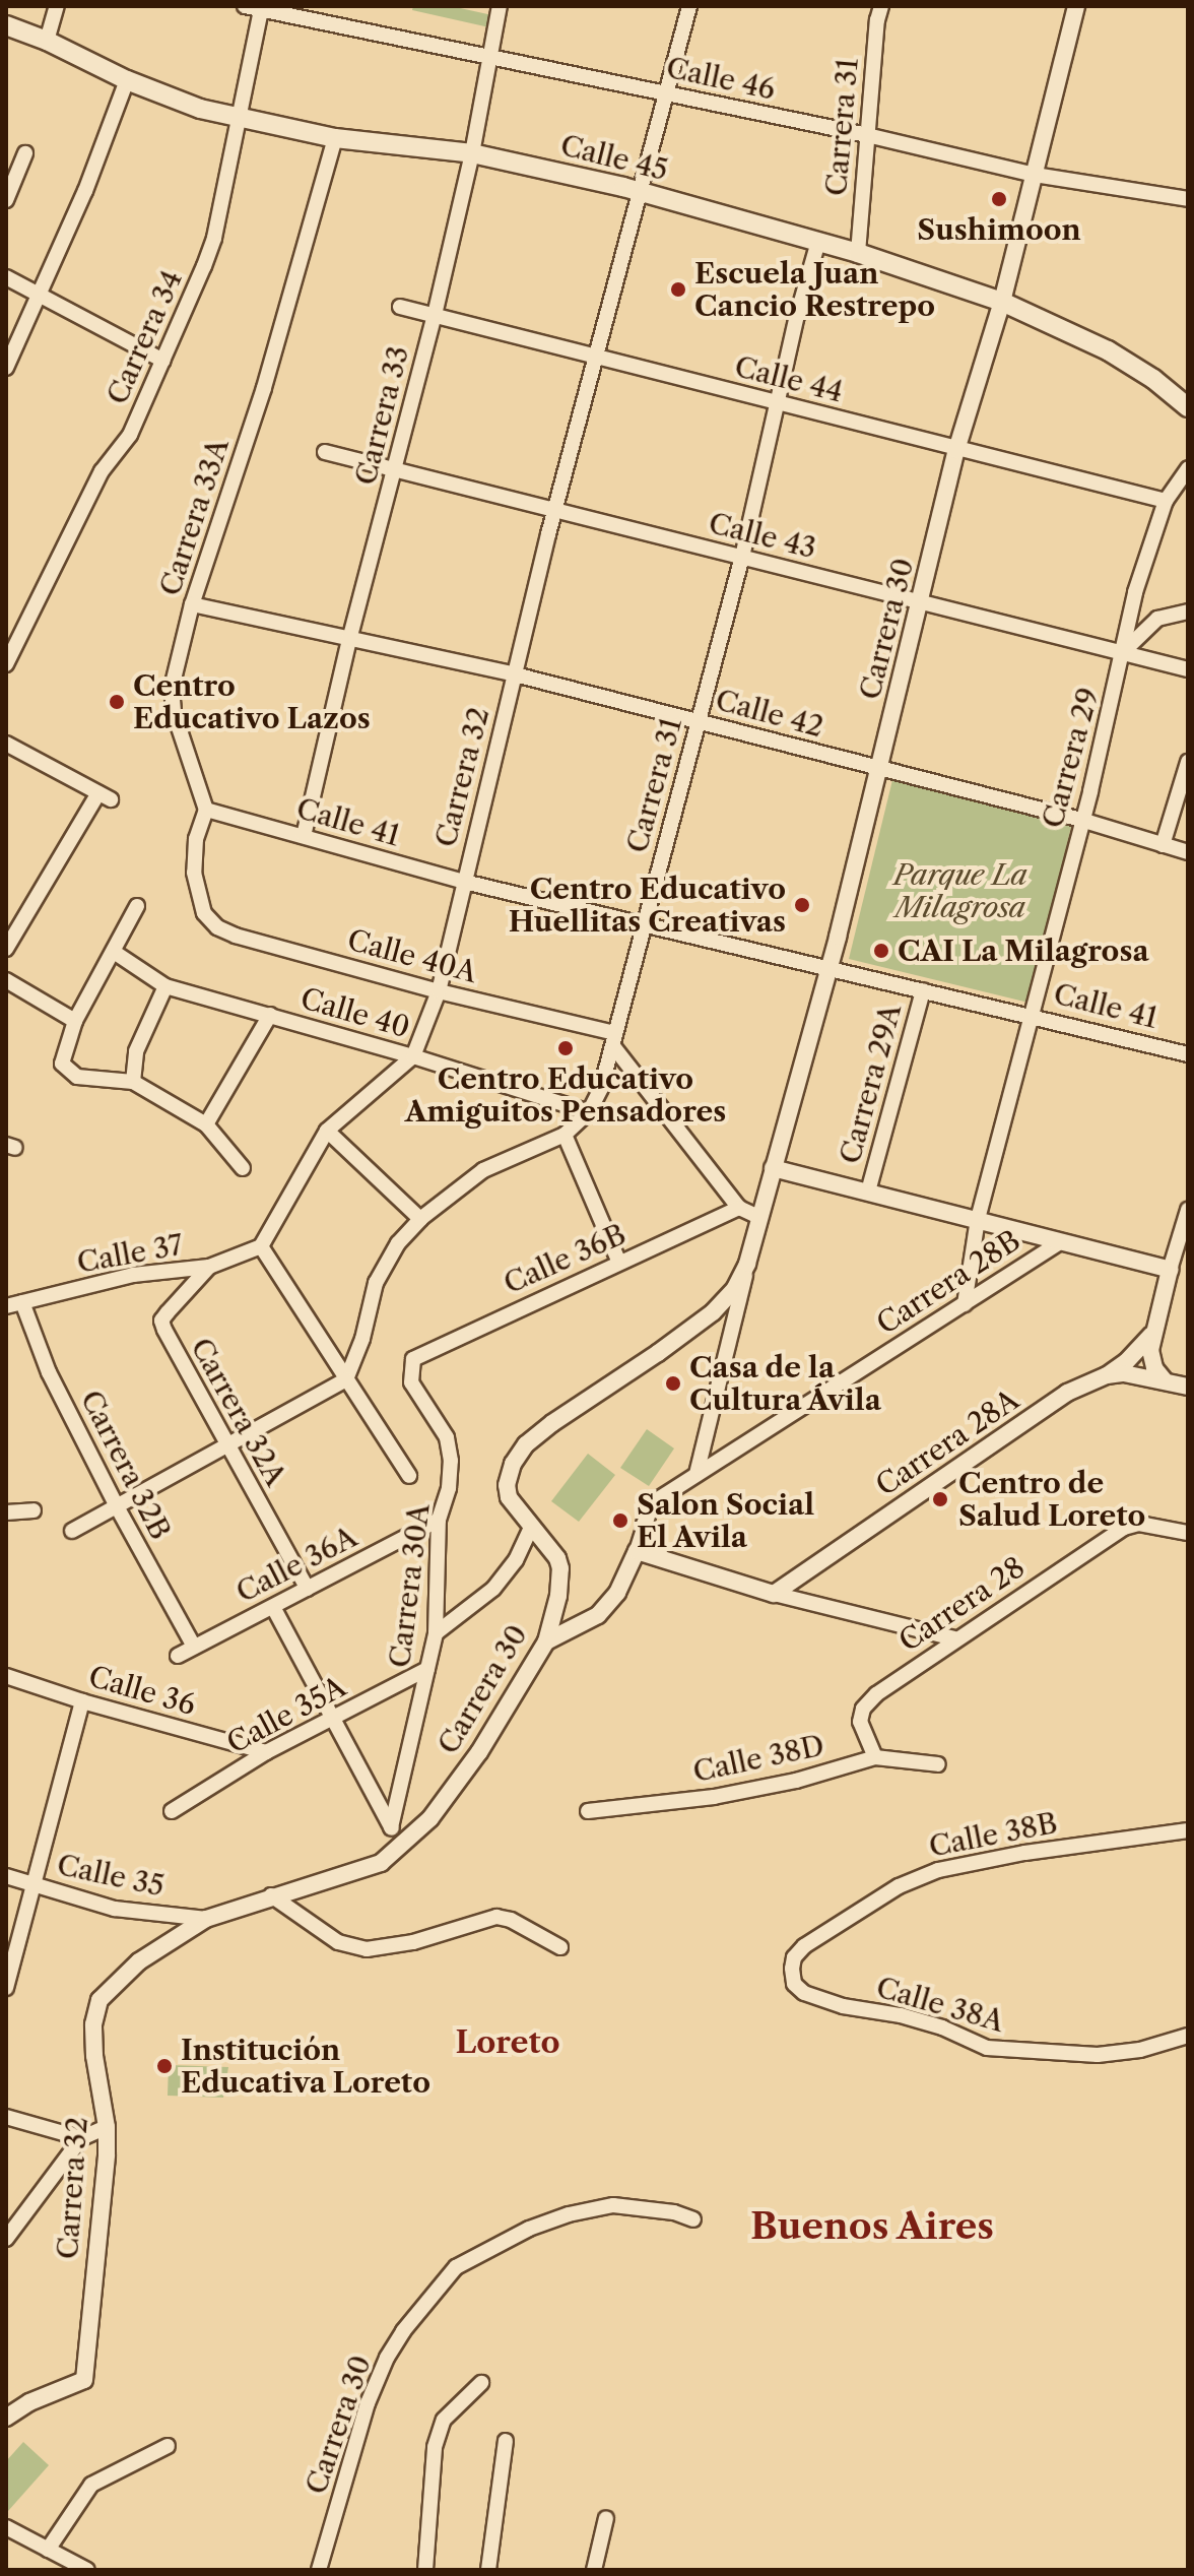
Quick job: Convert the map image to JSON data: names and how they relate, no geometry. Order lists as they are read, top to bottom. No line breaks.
{"streets":{"main road":["Calle 45"],"street":["Calle 46","Carrera 31","Carrera 34","Calle 44","Carrera 33","Carrera 33A","Calle 43","Carrera 30","Calle 42","Carrera 29","Carrera 32","Calle 41","Calle 40A","Calle 40","Carrera 29A","Calle 37","Calle 36B","Carrera 28B","Carrera 32A","Carrera 28A","Carrera 32B","Calle 36A","Carrera 30A","Carrera 28","Calle 36","Calle 35A","Calle 38D","Calle 38B","Calle 35","Calle 38A"]},"crossings":[["Calle 46","Carrera 31"],["Calle 46","Carrera 34"],["Calle 46","Carrera 33"],["Calle 46","Carrera 30"],["Calle 46","Carrera 32"],["Carrera 31","Calle 45"],["Carrera 31","Calle 44"],["Carrera 31","Calle 43"],["Carrera 31","Calle 42"],["Carrera 31","Calle 41"],["Carrera 31","Calle 40A"],["Carrera 31","Calle 40"],["Calle 45","Carrera 34"],["Calle 45","Carrera 33"],["Calle 45","Carrera 33A"],["Calle 45","Carrera 30"],["Calle 45","Carrera 32"],["Calle 44","Carrera 33"],["Calle 44","Carrera 30"],["Calle 44","Carrera 29"],["Calle 44","Carrera 32"],["Carrera 33","Calle 43"],["Carrera 33","Calle 42"],["Carrera 33","Calle 41"],["Carrera 33A","Calle 42"],["Carrera 33A","Calle 41"],["Carrera 33A","Calle 40A"],["Calle 43","Carrera 30"],["Calle 43","Carrera 29"],["Calle 43","Carrera 32"],["Carrera 30","Calle 42"],["Carrera 30","Carrera 32"],["Carrera 30","Calle 41"],["Carrera 30","Carrera 28B"],["Carrera 30","Calle 35"],["Calle 42","Carrera 29"],["Calle 42","Carrera 32"],["Carrera 29","Calle 41"],["Carrera 29","Carrera 28B"],["Carrera 32","Calle 41"],["Carrera 32","Calle 40A"],["Carrera 32","Calle 40"],["Carrera 32","Calle 37"],["Carrera 32","Calle 35"],["Calle 41","Calle 40A"],["Calle 41","Carrera 29A"],["Calle 37","Carrera 32A"],["Calle 37","Carrera 32B"],["Calle 36B","Carrera 30A"],["Carrera 32A","Calle 36A"],["Carrera 32B","Calle 36A"],["Calle 36A","Carrera 30A"],["Carrera 30A","Calle 35A"],["Carrera 28","Calle 38D"],["Calle 36","Calle 35A"],["Calle 38B","Calle 38A"]],"districts":["Loreto","Buenos Aires"],"parks":["Parque La Milagrosa"],"places":["Sushimoon","Escuela Juan Cancio Restrepo","Centro Educativo Lazos","Centro Educativo Huellitas Creativas","CAI La Milagrosa","Centro Educativo Amiguitos Pensadores","Casa de la Cultura Ávila","Centro de Salud Loreto","Salon Social El Avila","Institución Educativa Loreto"]}
